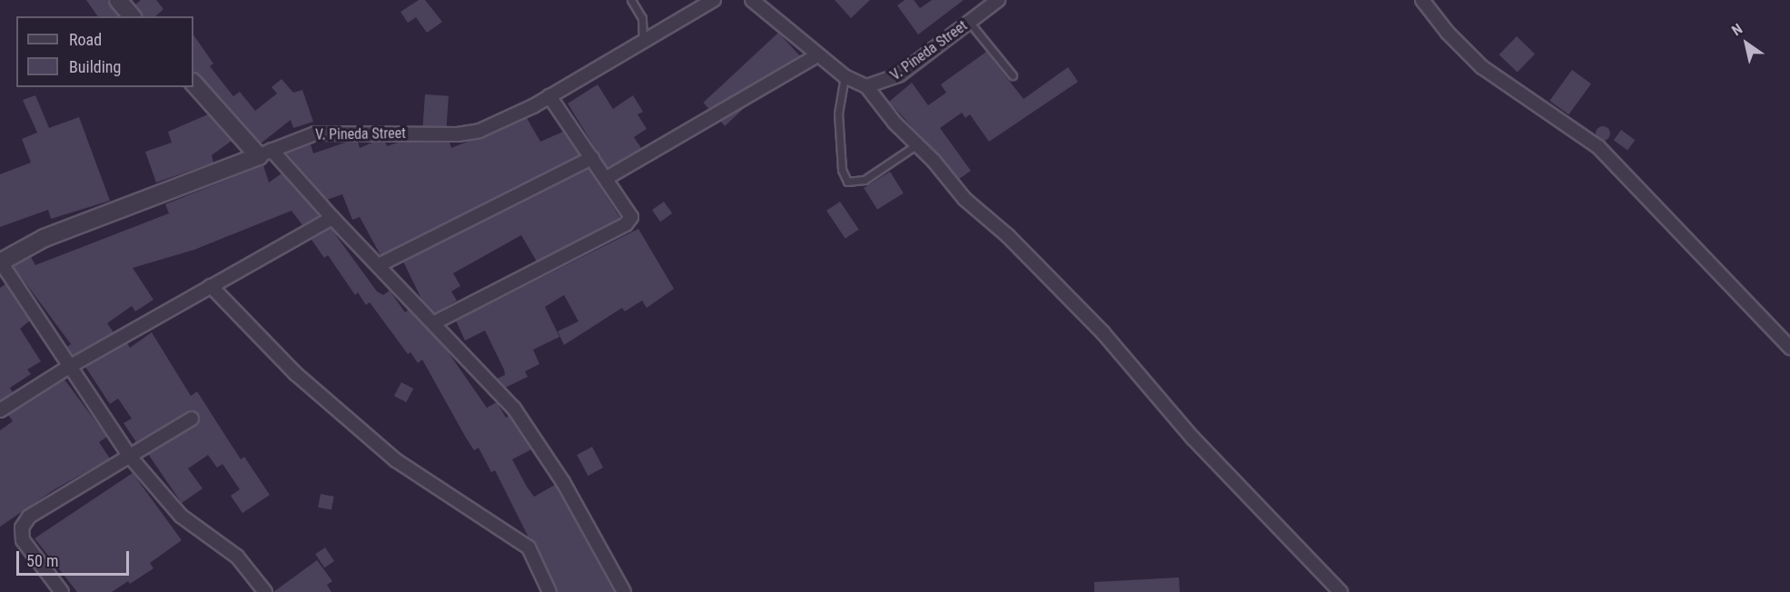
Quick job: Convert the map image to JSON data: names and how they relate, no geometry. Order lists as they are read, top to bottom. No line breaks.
{"streets":{"street":["V. Pineda Street"]},"legend":["Road","Building"],"scale_bar":"50 m","north":"top left"}
